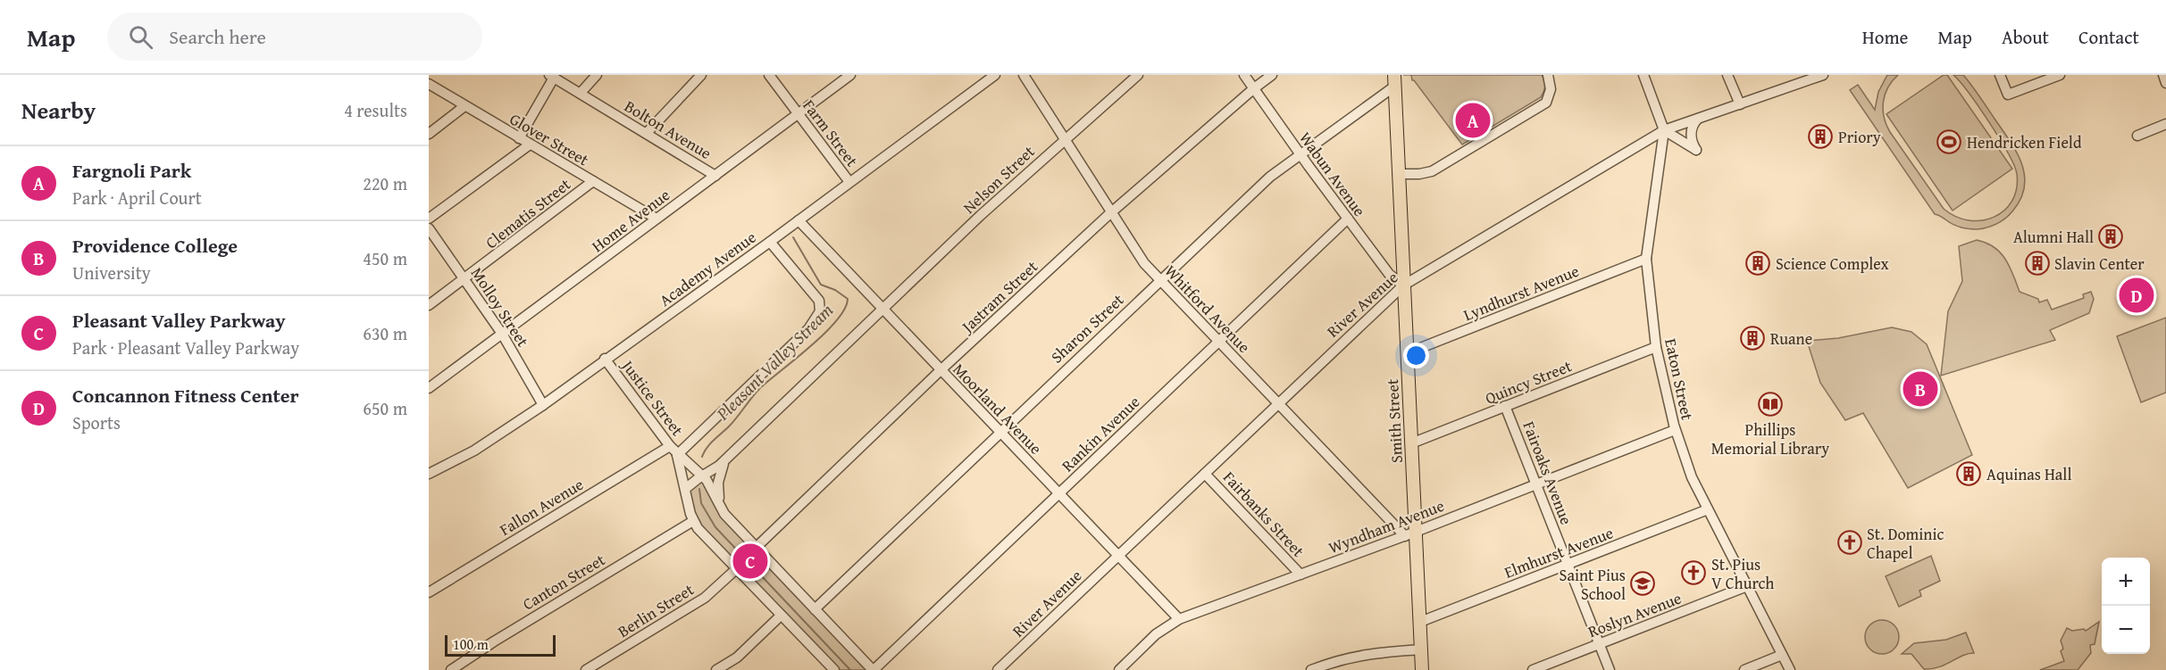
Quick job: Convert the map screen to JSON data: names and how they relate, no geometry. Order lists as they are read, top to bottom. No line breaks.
{"streets":{"main road":["Smith Street"],"street":["Bolton Avenue","Farm Street","Glover Street","Wabun Avenue","Nelson Street","Clematis Street","Home Avenue","Academy Avenue","Lyndhurst Avenue","Jastram Street","River Avenue","Molloy Street","Whitford Avenue","Sharon Street","Eaton Street","Quincy Street","Justice Street","Moorland Avenue","Rankin Avenue","Fairoaks Avenue","Fallon Avenue","Fairbanks Street","Wyndham Avenue","Elmhurst Avenue","Canton Street","Berlin Street","Roslyn Avenue"]},"crossings":[["Bolton Avenue","Home Avenue"],["Farm Street","Home Avenue"],["Farm Street","Academy Avenue"],["Glover Street","Clematis Street"],["Glover Street","Home Avenue"],["Wabun Avenue","Jastram Street"],["Wabun Avenue","River Avenue"],["Wabun Avenue","Sharon Street"],["Wabun Avenue","Smith Street"],["Wabun Avenue","Rankin Avenue"],["Nelson Street","Whitford Avenue"],["Nelson Street","Moorland Avenue"],["Clematis Street","Molloy Street"],["Home Avenue","Molloy Street"],["Academy Avenue","Molloy Street"],["Academy Avenue","Justice Street"],["Academy Avenue","Moorland Avenue"],["Lyndhurst Avenue","Eaton Street"],["Lyndhurst Avenue","Smith Street"],["Jastram Street","Whitford Avenue"],["Jastram Street","Moorland Avenue"],["River Avenue","Whitford Avenue"],["River Avenue","Eaton Street"],["River Avenue","Moorland Avenue"],["River Avenue","Smith Street"],["River Avenue","Fairbanks Street"],["Whitford Avenue","Sharon Street"],["Whitford Avenue","Smith Street"],["Whitford Avenue","Rankin Avenue"],["Whitford Avenue","Wyndham Avenue"],["Sharon Street","Moorland Avenue"],["Sharon Street","Smith Street"],["Eaton Street","Quincy Street"],["Eaton Street","Wyndham Avenue"],["Eaton Street","Elmhurst Avenue"],["Eaton Street","Roslyn Avenue"],["Quincy Street","Smith Street"],["Quincy Street","Fairoaks Avenue"],["Justice Street","Fallon Avenue"],["Moorland Avenue","Rankin Avenue"],["Moorland Avenue","Wyndham Avenue"],["Smith Street","Wyndham Avenue"],["Smith Street","Elmhurst Avenue"],["Fairoaks Avenue","Wyndham Avenue"],["Fairoaks Avenue","Elmhurst Avenue"],["Fairoaks Avenue","Roslyn Avenue"],["Fairbanks Street","Wyndham Avenue"]],"water":["Pleasant Valley Stream"],"places":{"building":["Priory","Alumni Hall","Science Complex","Slavin Center","Ruane","Aquinas Hall"],"sports":["Hendricken Field"],"library":["Phillips Memorial Library"],"church":["St. Dominic Chapel","St. Pius V Church"],"school or university":["Saint Pius School"]},"scale_bar":"100 m","page":{"header":"Map","search":"Search here","nav":["Home","Map","About","Contact"],"heading":["Nearby","4 results"],"pins":["A","D","B","C"],"list":[{"mark":"A","name":"Fargnoli Park","note":"Park · April Court","value":"220 m"},{"mark":"B","name":"Providence College","note":"University","value":"450 m"},{"mark":"C","name":"Pleasant Valley Parkway","note":"Park · Pleasant Valley Parkway","value":"630 m"},{"mark":"D","name":"Concannon Fitness Center","note":"Sports","value":"650 m"}],"map_buttons":["+","−"],"scale":"100 m"}}
